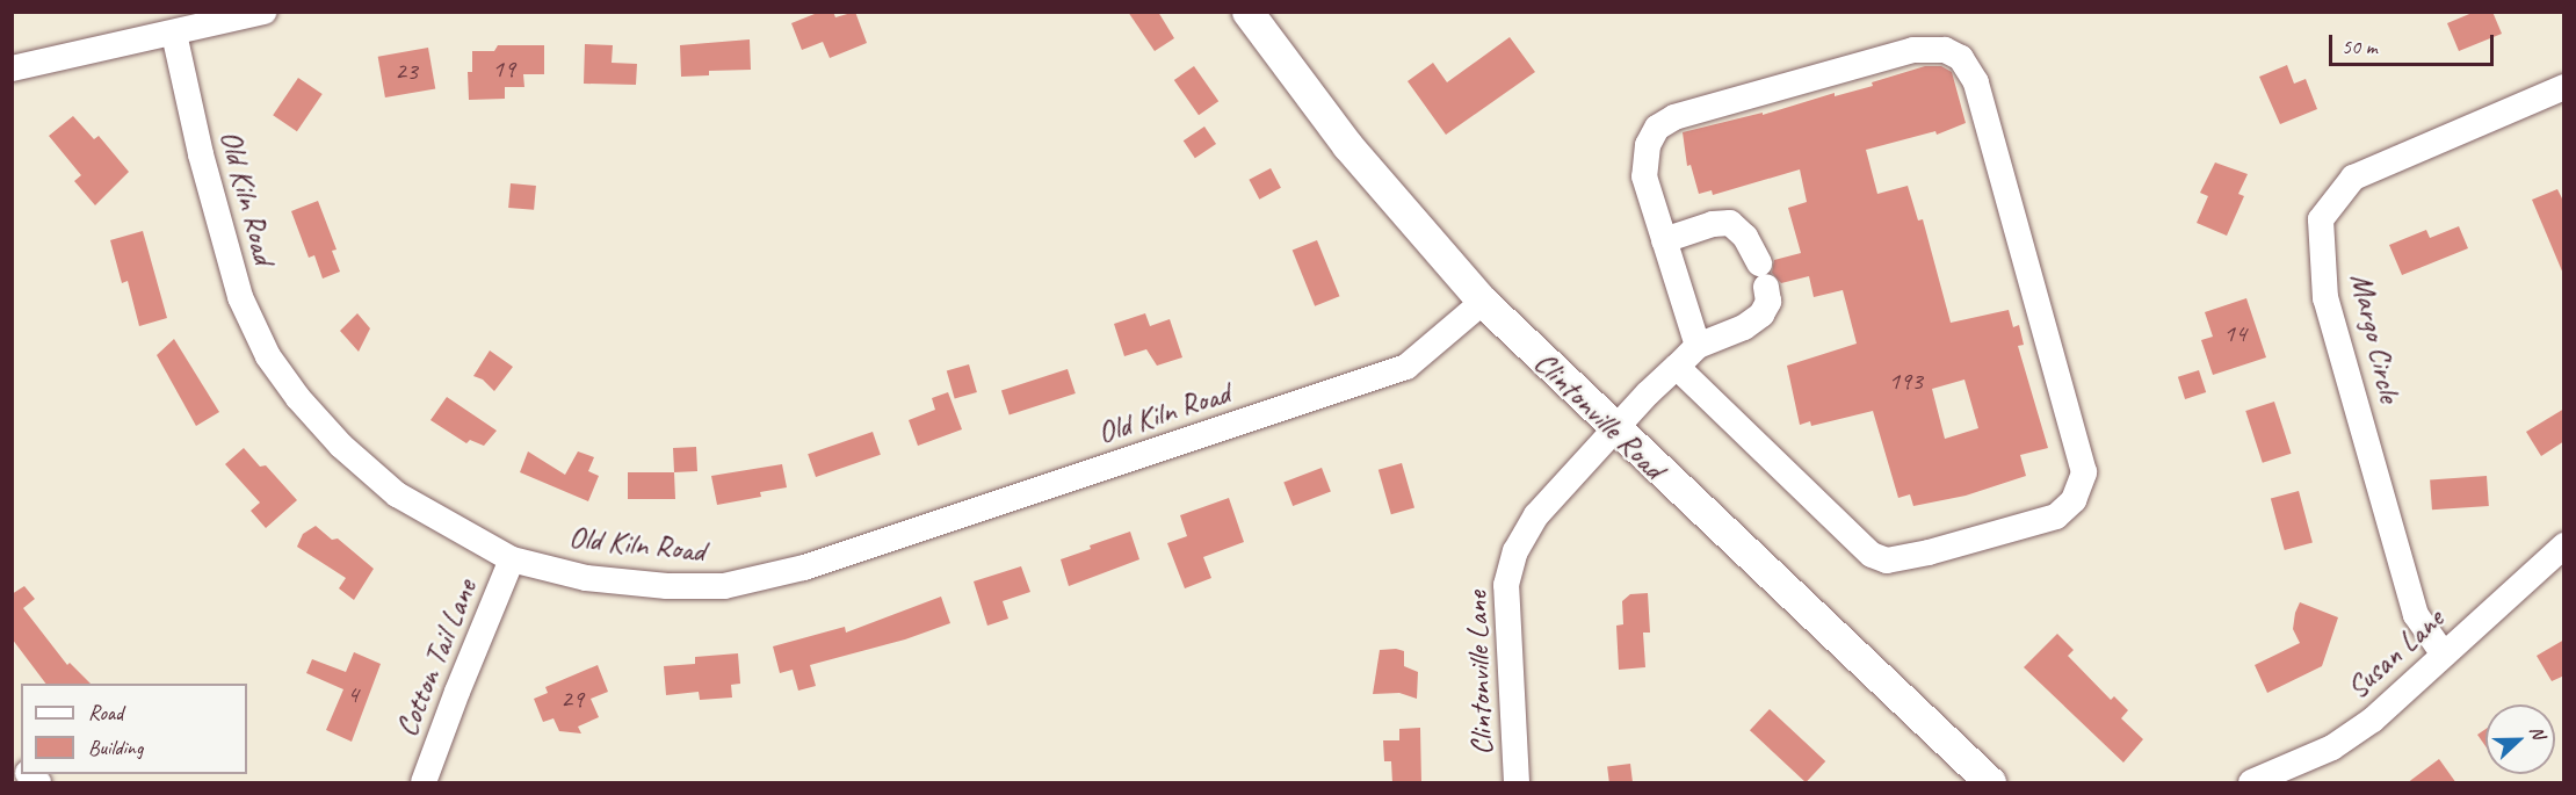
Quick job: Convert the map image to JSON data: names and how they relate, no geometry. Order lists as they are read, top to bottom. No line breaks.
{"streets":{"main road":["Clintonville Road"],"street":["Old Kiln Road","Margo Circle","Susan Lane","Cotton Tail Lane","Clintonville Lane"]},"crossings":[["Old Kiln Road","Clintonville Road"],["Old Kiln Road","Cotton Tail Lane"],["Margo Circle","Susan Lane"],["Clintonville Road","Clintonville Lane"]],"house_numbers":["19","23","14","193","4","29"],"legend":["Road","Building"],"scale_bar":"50 m","north":"right"}
